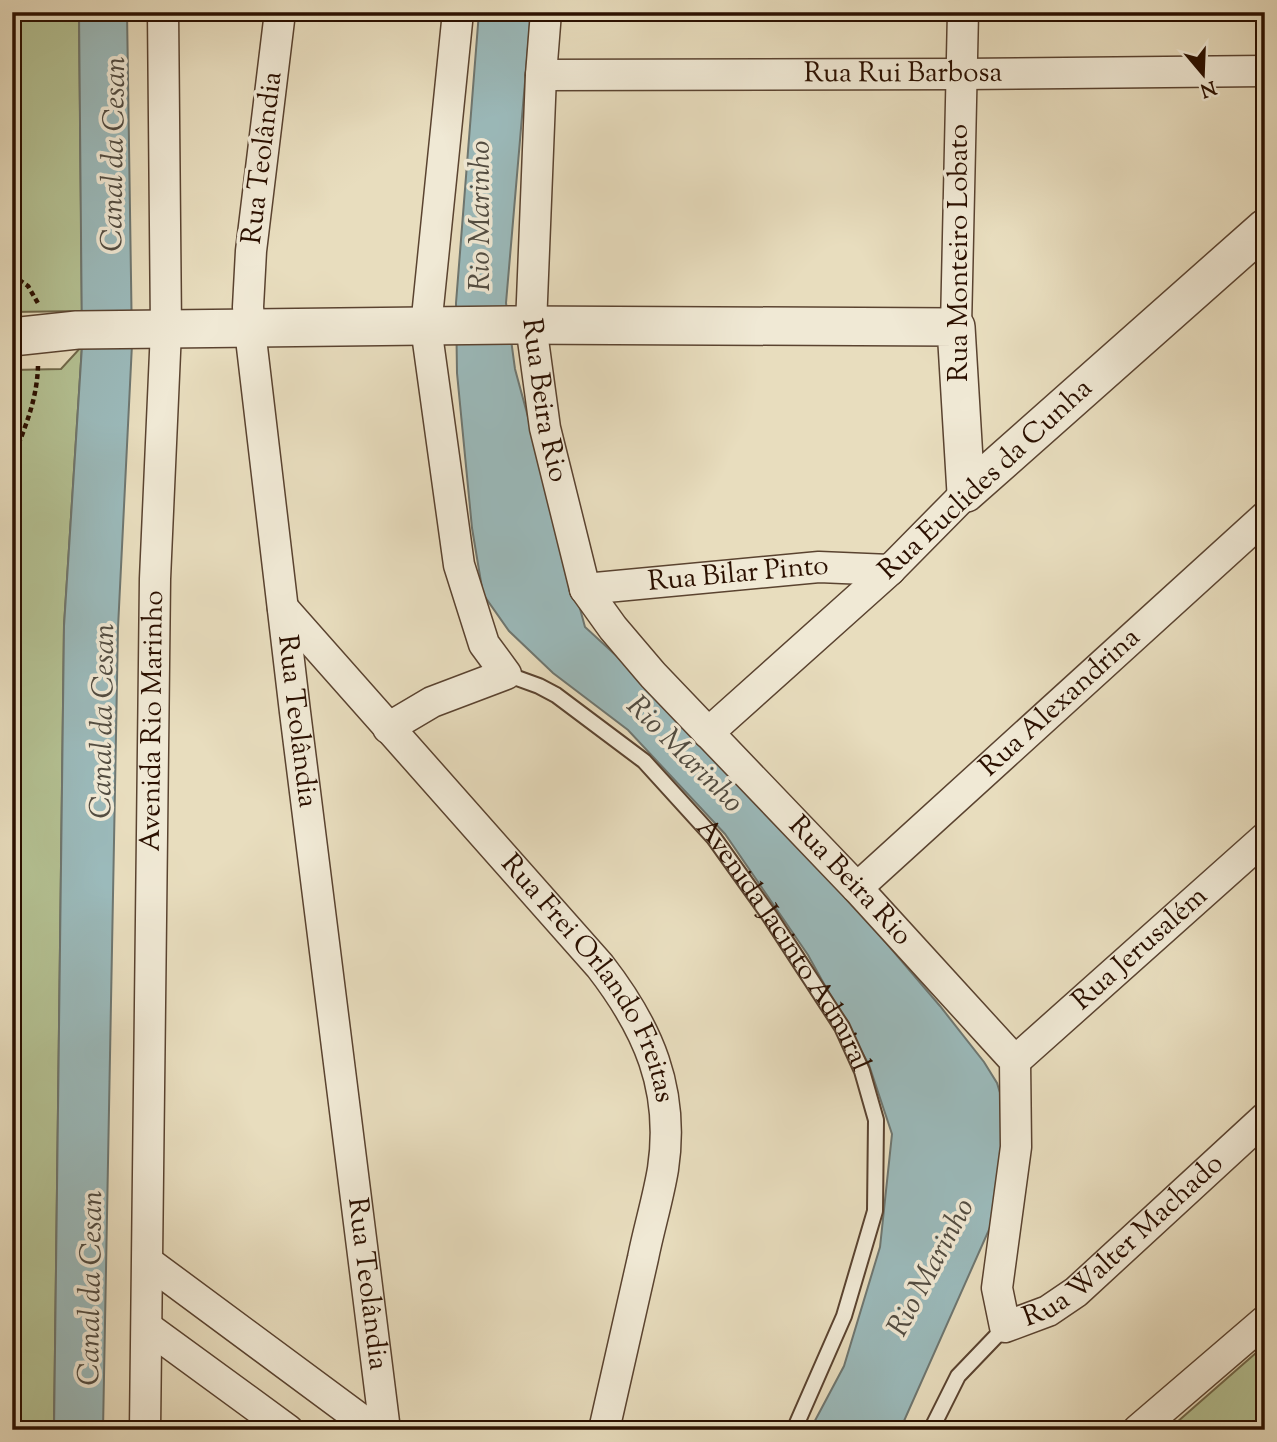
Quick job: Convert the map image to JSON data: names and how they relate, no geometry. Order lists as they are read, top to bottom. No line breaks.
{"streets":{"street":["Rua Rui Barbosa","Rua Teolândia","Rua Monteiro Lobato","Rua Beira Rio","Rua Euclides da Cunha","Rua Bilar Pinto","Rua Alexandrina","Avenida Rio Marinho","Rua Jerusalém","Rua Frei Orlando Freitas","Rua Walter Machado"],"lane":["Avenida Jacinto Admiral"]},"crossings":[["Rua Rui Barbosa","Rua Monteiro Lobato"],["Rua Rui Barbosa","Rua Beira Rio"],["Rua Teolândia","Rua Frei Orlando Freitas"],["Rua Monteiro Lobato","Rua Euclides da Cunha"],["Rua Beira Rio","Rua Euclides da Cunha"],["Rua Beira Rio","Rua Bilar Pinto"],["Rua Beira Rio","Rua Alexandrina"],["Rua Beira Rio","Rua Jerusalém"],["Rua Euclides da Cunha","Rua Bilar Pinto"]],"water":["Canal da Cesan","Rio Marinho"],"north":"bottom"}
